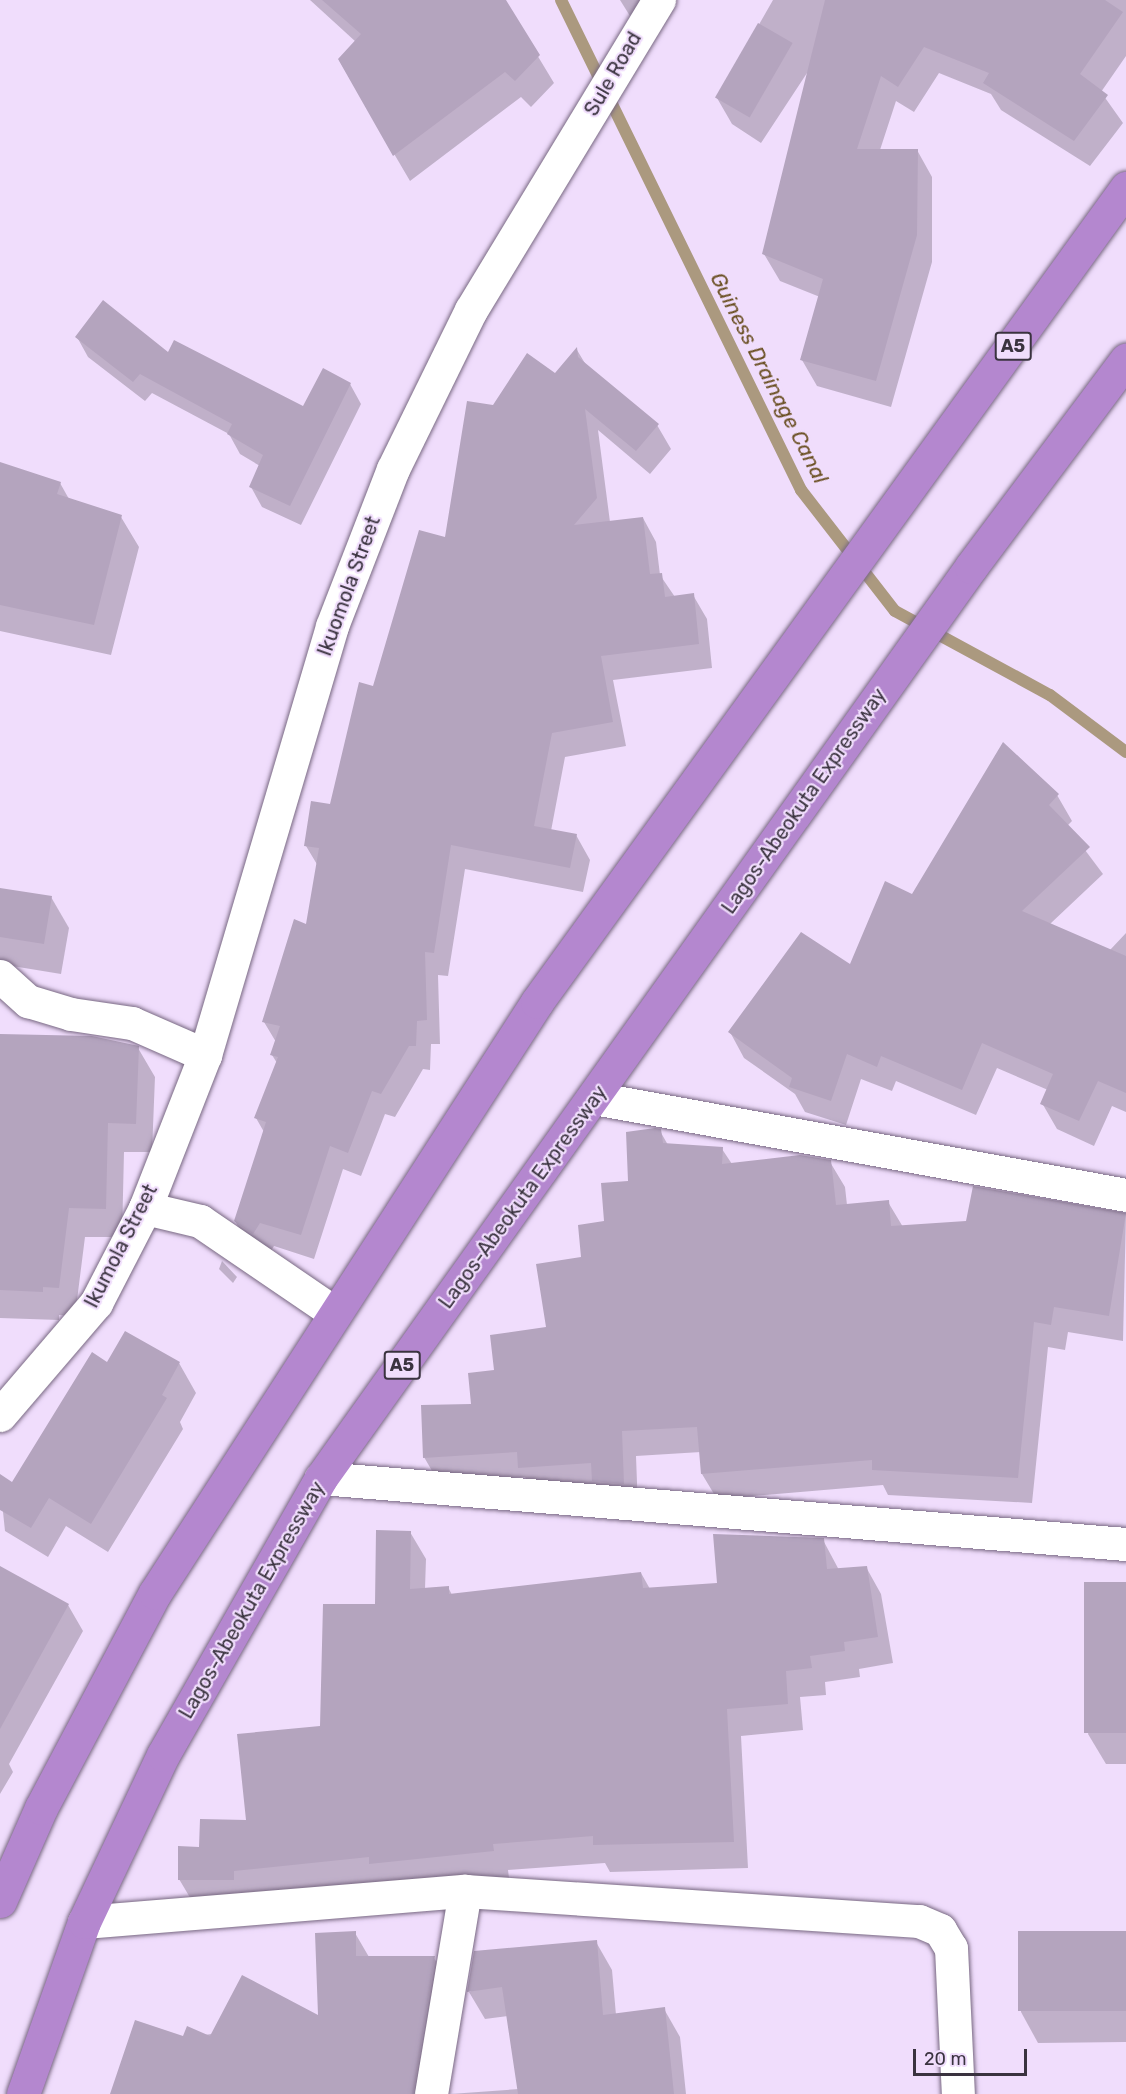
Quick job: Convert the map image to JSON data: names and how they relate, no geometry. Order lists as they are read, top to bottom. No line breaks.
{"streets":{"highway":["A5","Lagos-Abeokuta Expressway"],"street":["Sule Road","Ikuomola Street","Ikumola Street"]},"crossings":[["Sule Road","Ikuomola Street"],["Ikuomola Street","Ikumola Street"]],"water":["Guiness Drainage Canal"],"scale_bar":"20 m"}
